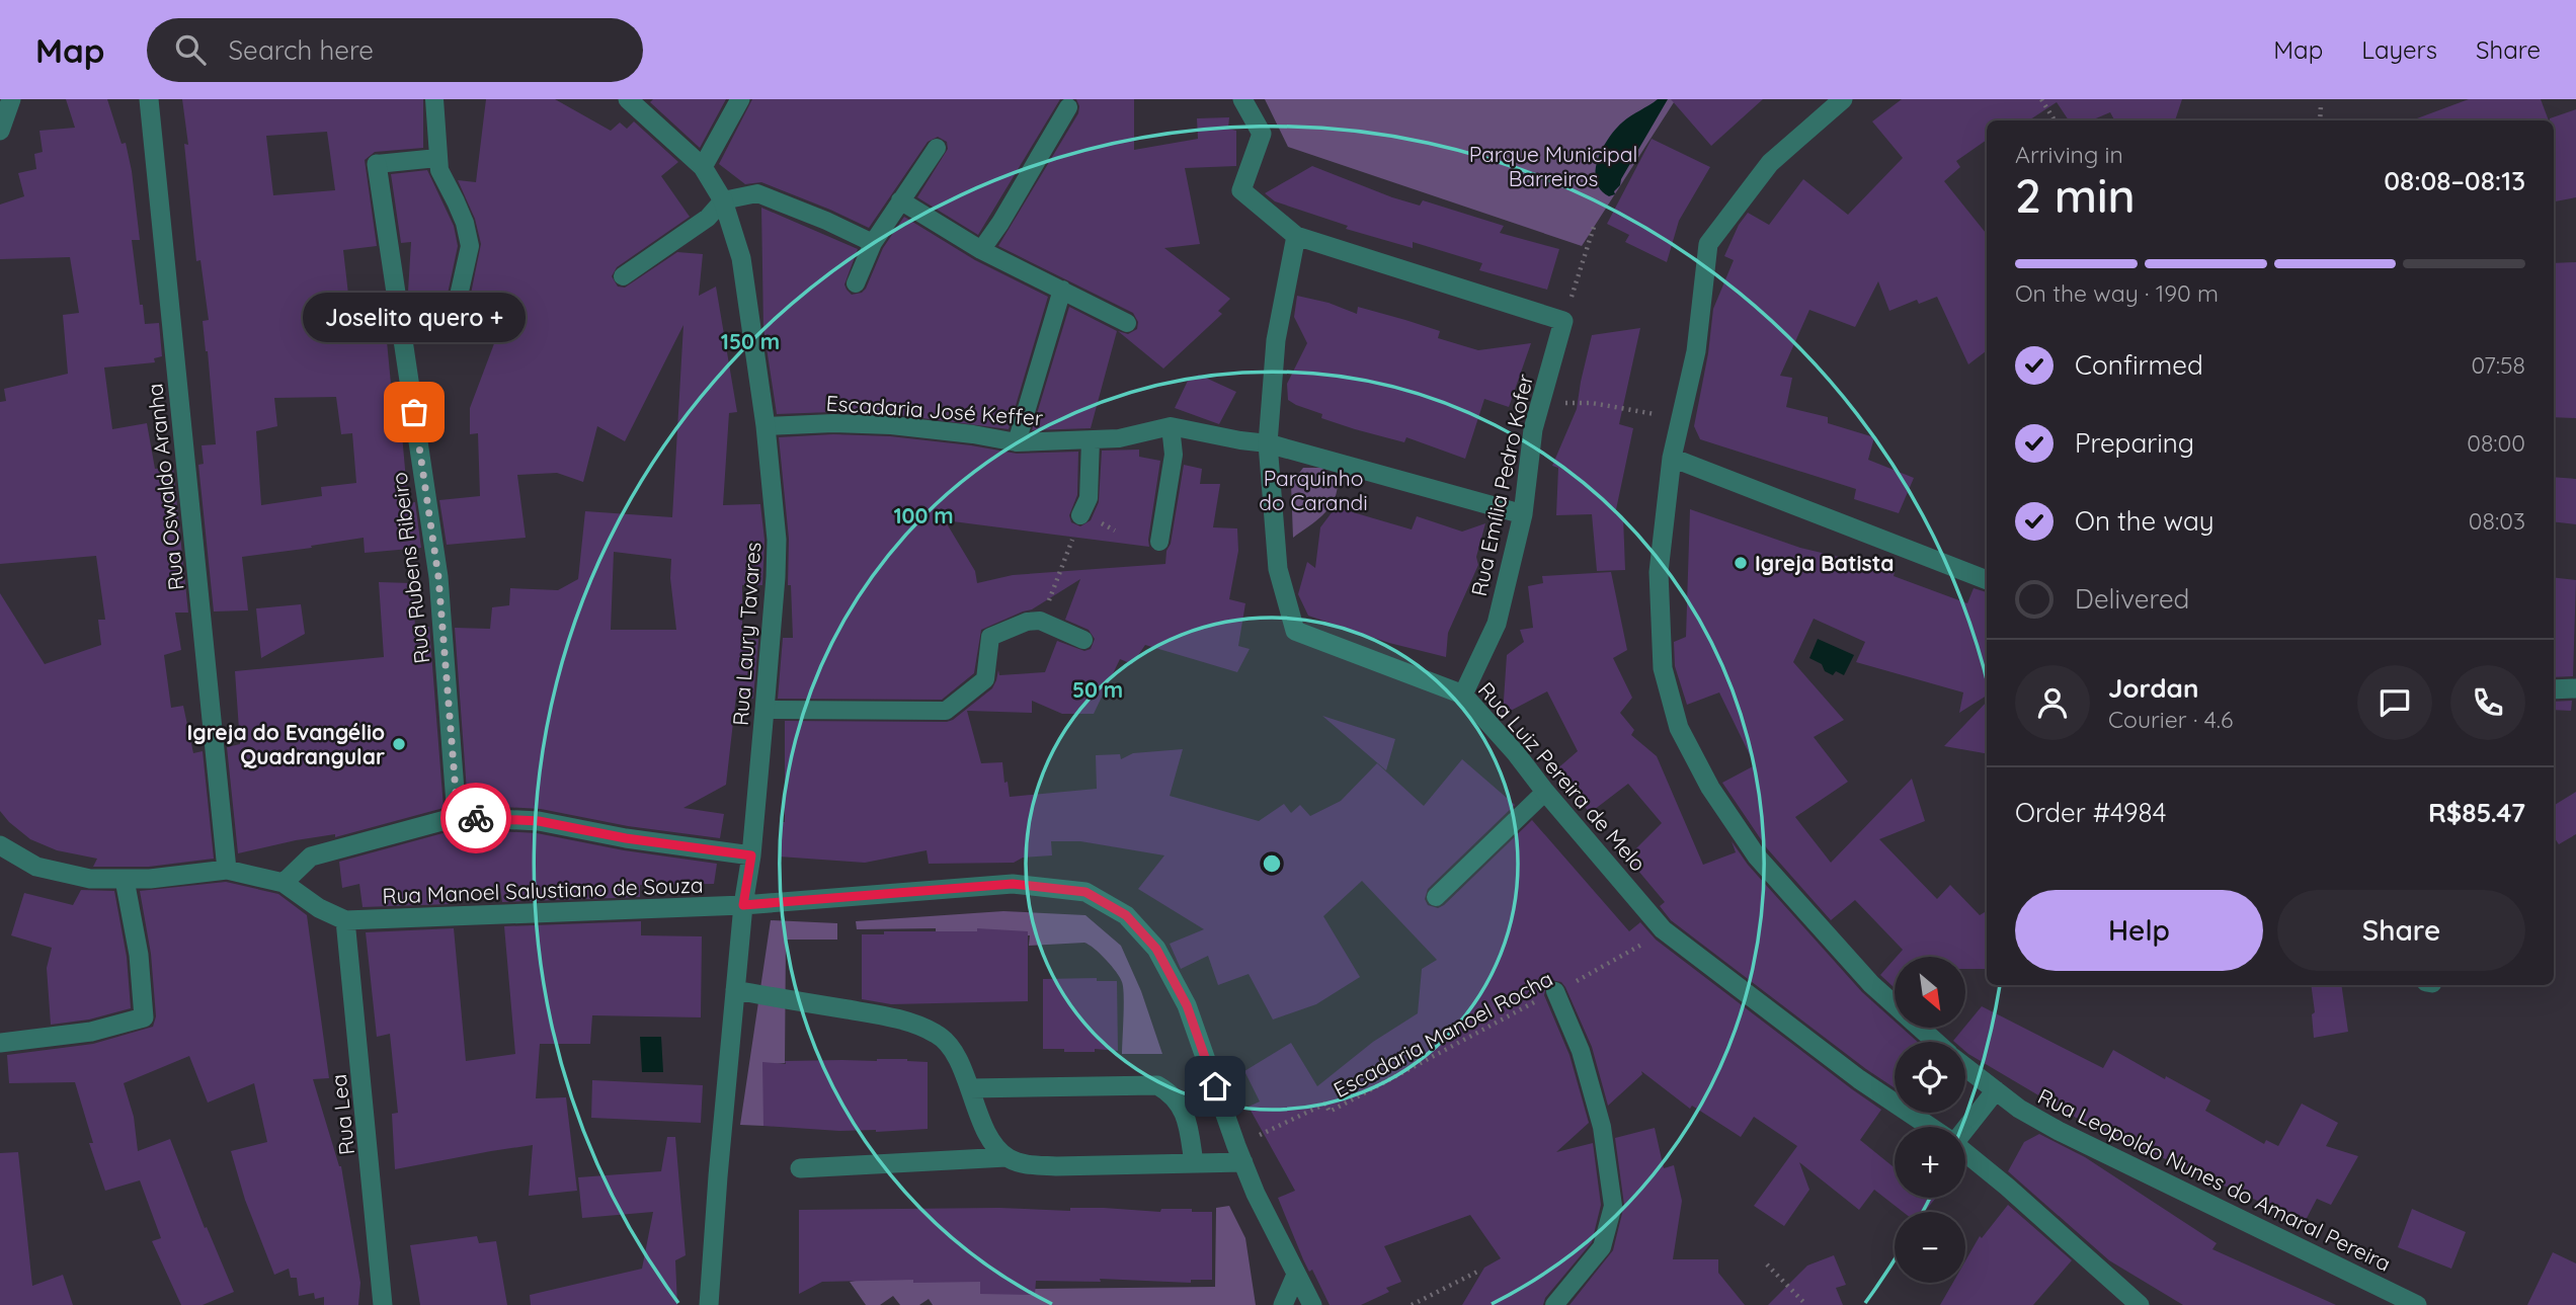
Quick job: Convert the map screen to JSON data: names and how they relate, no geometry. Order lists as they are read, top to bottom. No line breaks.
{"streets":{"street":["Rua Emília Pedro Kofer","Rua Oswaldo Aranha","Rua Rubens Ribeiro","Rua Laury Tavares","Rua Luiz Pereira de Melo","Rua Manoel Salustiano de Souza","Rua Lea","Rua Leopoldo Nunes do Amaral Pereira"],"lane":["Escadaria José Keffer"],"path":["Escadaria Manoel Rocha"]},"crossings":[["Escadaria José Keffer","Rua Laury Tavares"],["Escadaria José Keffer","Rua Luiz Pereira de Melo"],["Rua Emília Pedro Kofer","Rua Luiz Pereira de Melo"],["Rua Laury Tavares","Rua Manoel Salustiano de Souza"],["Rua Luiz Pereira de Melo","Escadaria Manoel Rocha"],["Rua Manoel Salustiano de Souza","Rua Lea"]],"parks":["Parque Municipal Barreiros","Parquinho do Carandi"],"places":["Joselito quero +","Igreja Batista","Igreja do Evangélio Quadrangular"],"north":"bottom right","page":{"header":"Map","search":"Search here","nav":["Map","Layers","Share"],"heading":["2 min","Arriving in","08:08–08:13"],"panel":["Jordan","Courier · 4.6","Order #4984","R$85.47"],"bar":"On the way · 190 m","bubble":"Joselito quero +","list":[["Confirmed","07:58"],["Preparing","08:00"],["On the way","08:03"],"Delivered"],"buttons":["Help","Share"],"map_buttons":["+","−"]},"rings":["150 m","100 m","50 m"]}
